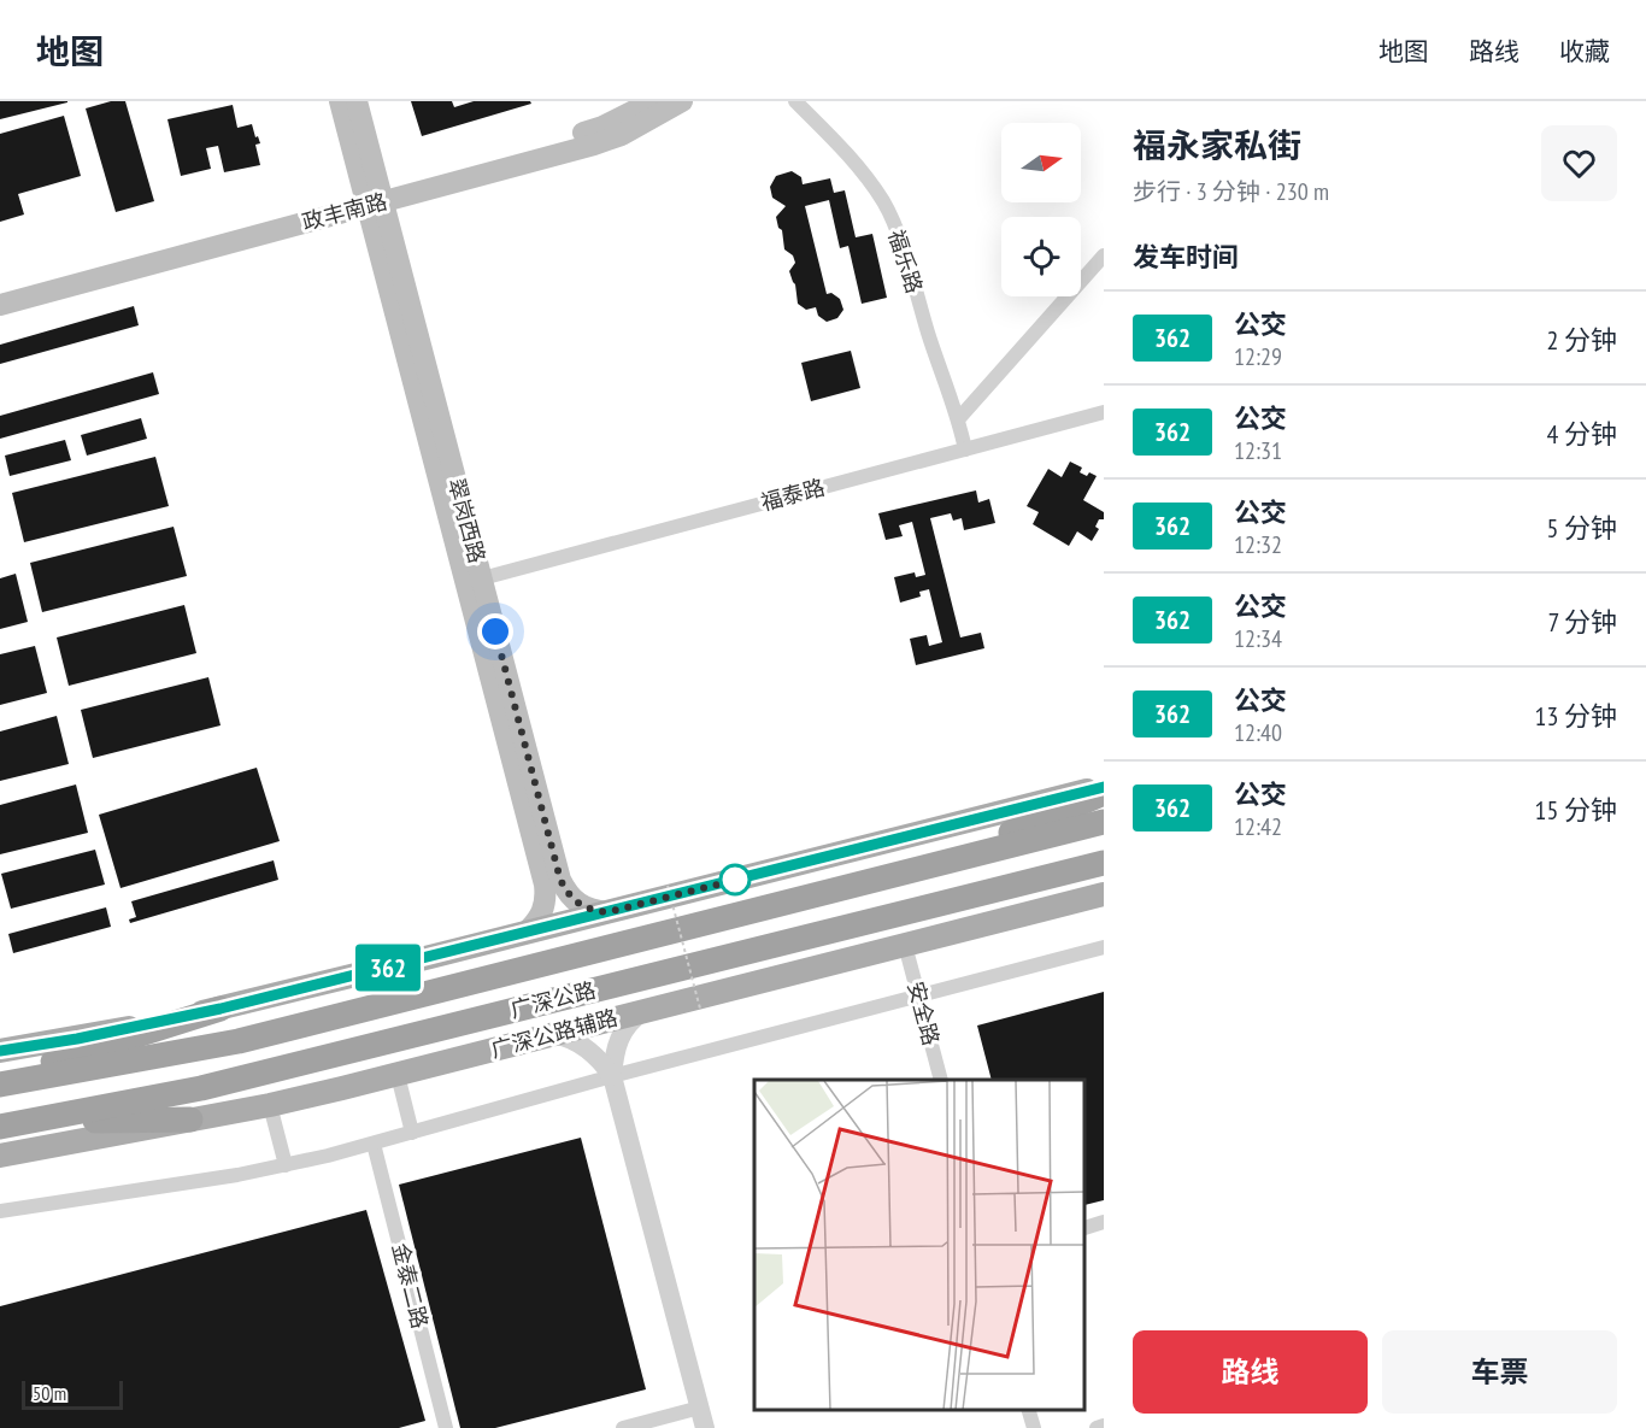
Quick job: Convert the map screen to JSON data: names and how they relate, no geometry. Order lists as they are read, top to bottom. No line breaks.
{"streets":{"highway":["广深公路"],"main road":["政丰南路","翠岗西路","广深公路辅路"],"street":["福乐路","福泰路","安全路","金泰二路"]},"crossings":[["政丰南路","翠岗西路"],["福乐路","福泰路"],["福泰路","翠岗西路"],["安全路","广深公路辅路"]],"lines":["bus line 362"],"scale_bar":"50 m","north":"right","page":{"header":"地图","nav":["地图","路线","收藏"],"on_map":"362","heading":[["福永家私街","步行 · 3 分钟 · 230 m"],"发车时间"],"list":[{"mark":"362","name":"公交","note":"12:29","value":"2 分钟"},{"mark":"362","name":"公交","note":"12:31","value":"4 分钟"},{"mark":"362","name":"公交","note":"12:32","value":"5 分钟"},{"mark":"362","name":"公交","note":"12:34","value":"7 分钟"},{"mark":"362","name":"公交","note":"12:40","value":"13 分钟"},{"mark":"362","name":"公交","note":"12:42","value":"15 分钟"}],"buttons":["路线","车票"],"scale":"50 m"}}
